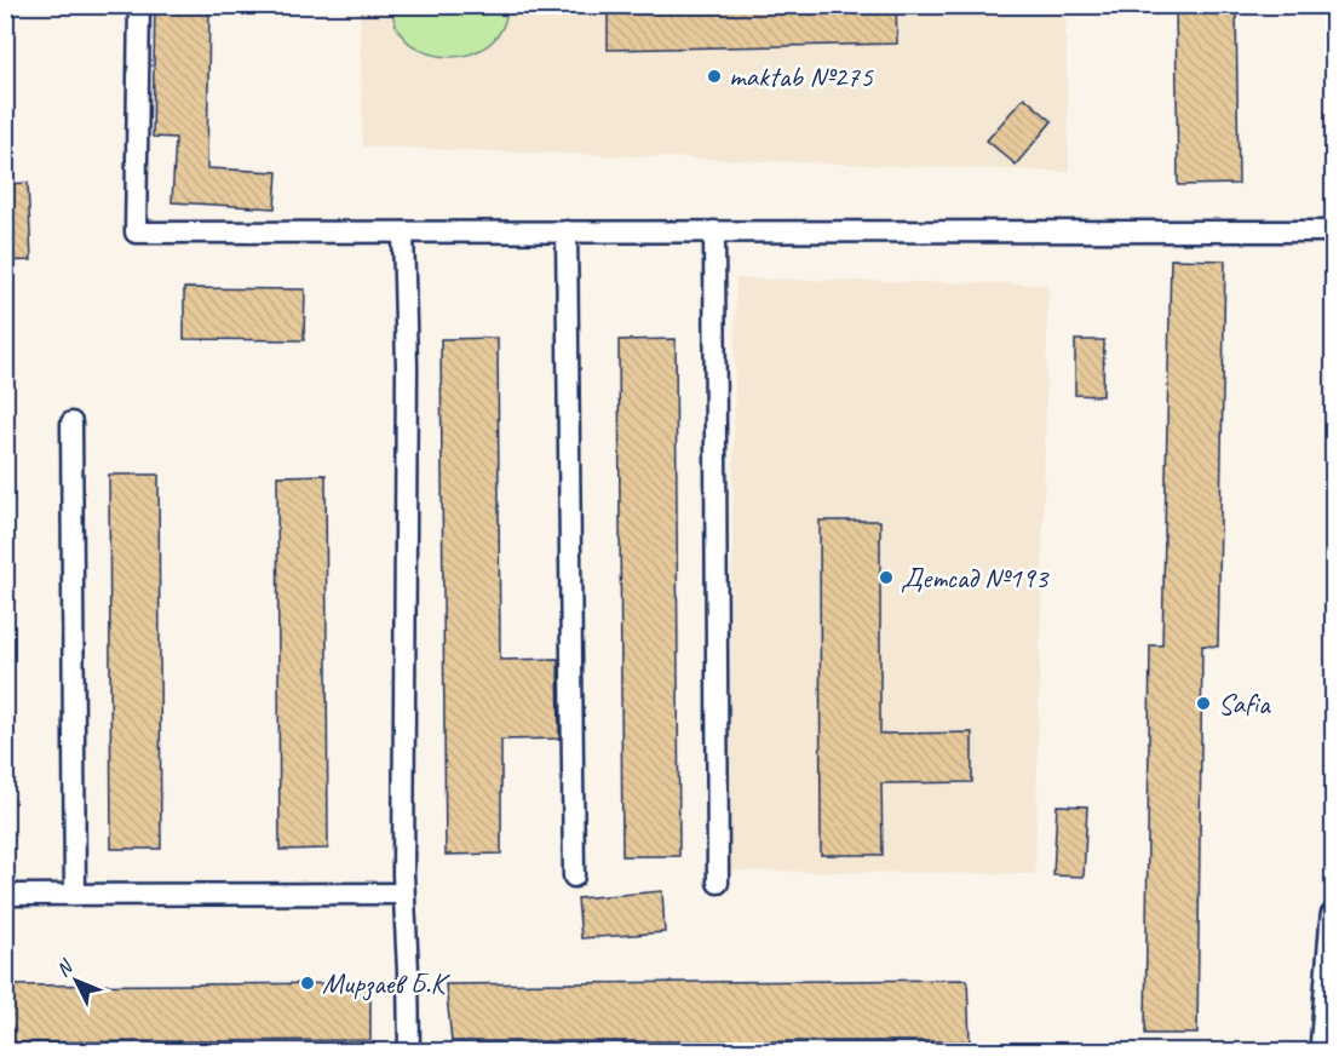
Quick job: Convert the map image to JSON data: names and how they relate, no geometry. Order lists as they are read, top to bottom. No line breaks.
{"places":["maktab №275","Детсад №193","Safia","Мирзаев Б.К"],"north":"top left"}
